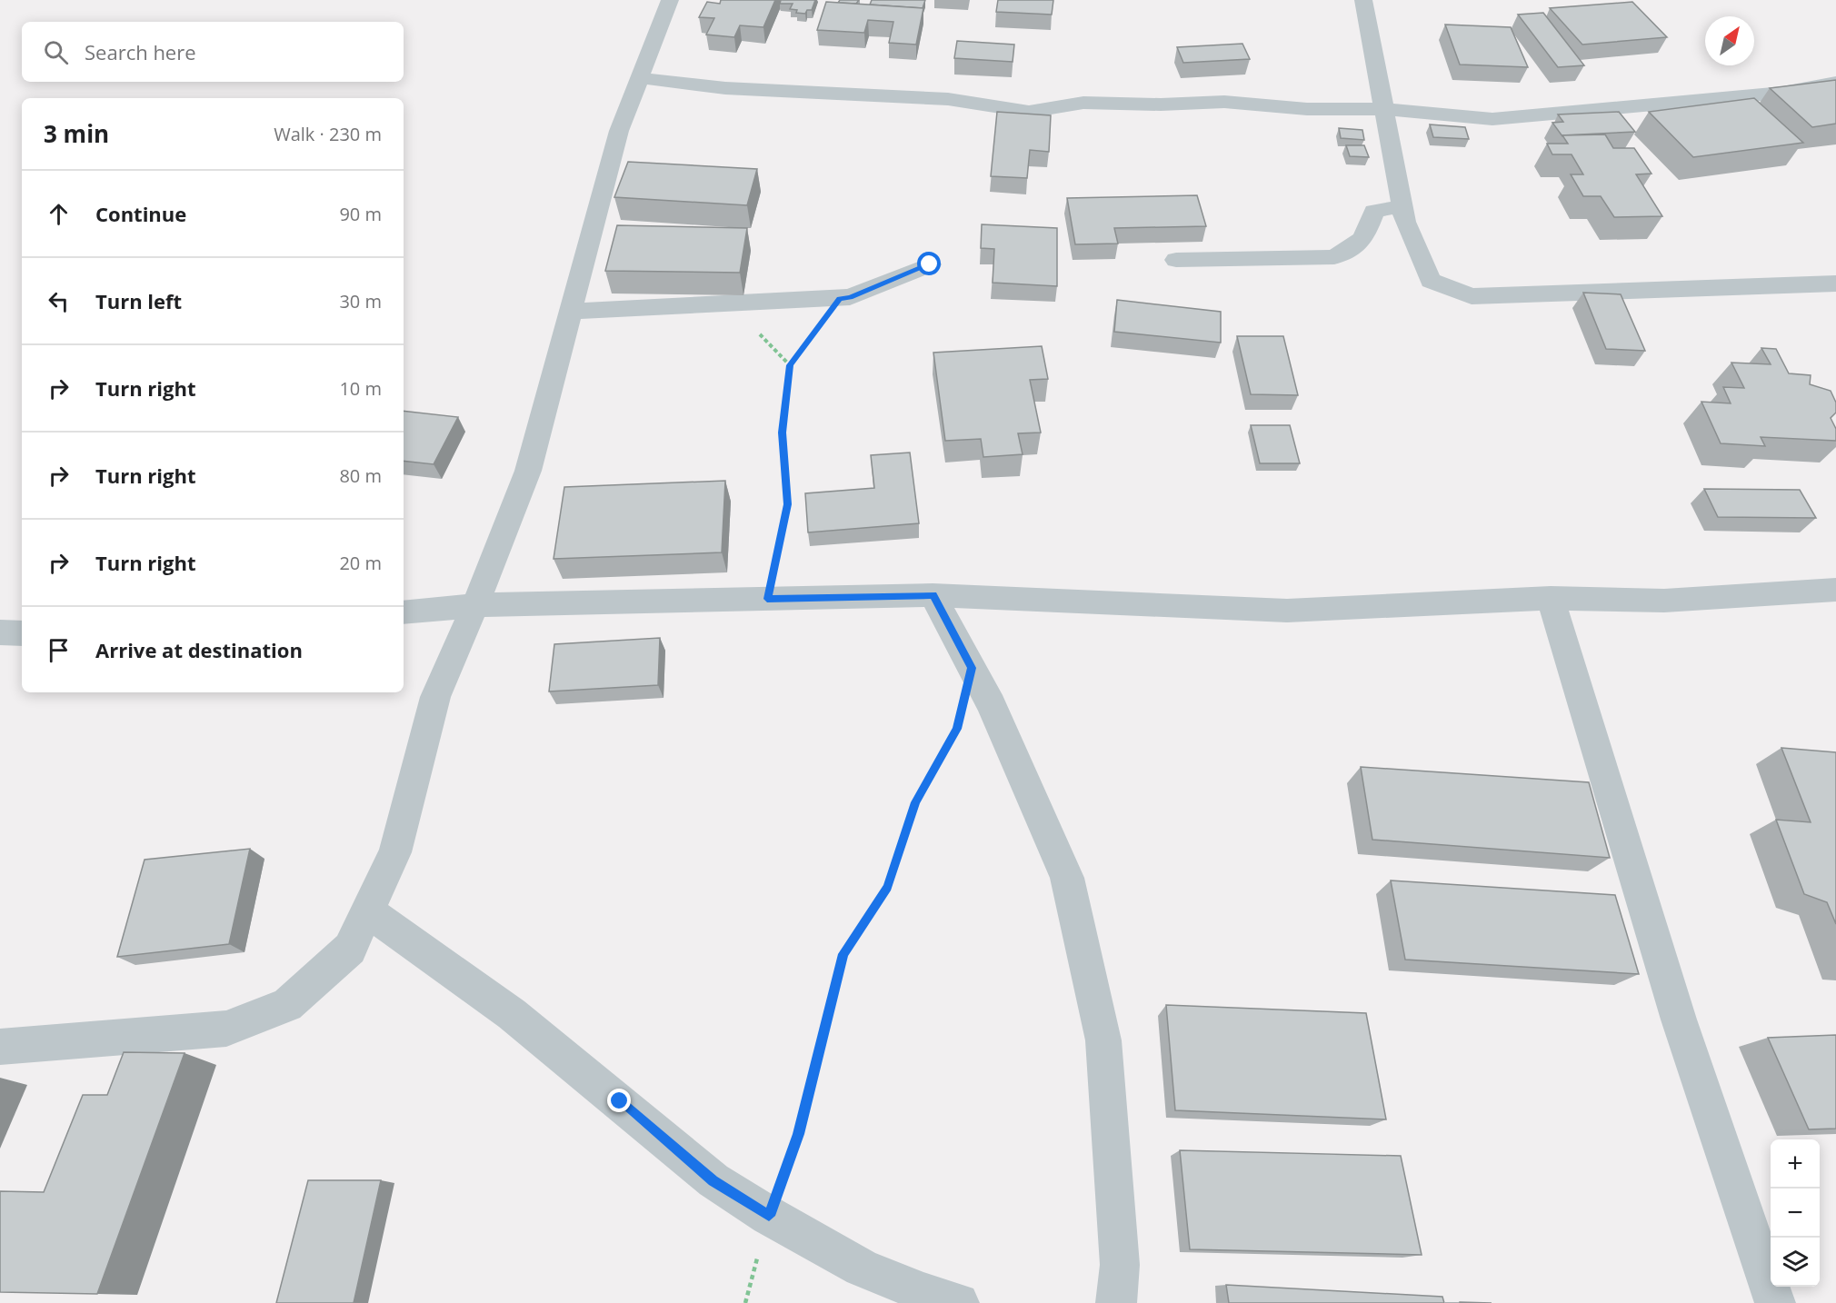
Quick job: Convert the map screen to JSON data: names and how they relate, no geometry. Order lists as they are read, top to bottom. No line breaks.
{"north":"top right","page":{"search":"Search here","heading":["3 min","Walk · 230 m"],"list":[["Continue","90 m"],["Turn left","30 m"],["Turn right","10 m"],["Turn right","80 m"],["Turn right","20 m"],"Arrive at destination"],"map_buttons":["+","−"]}}
